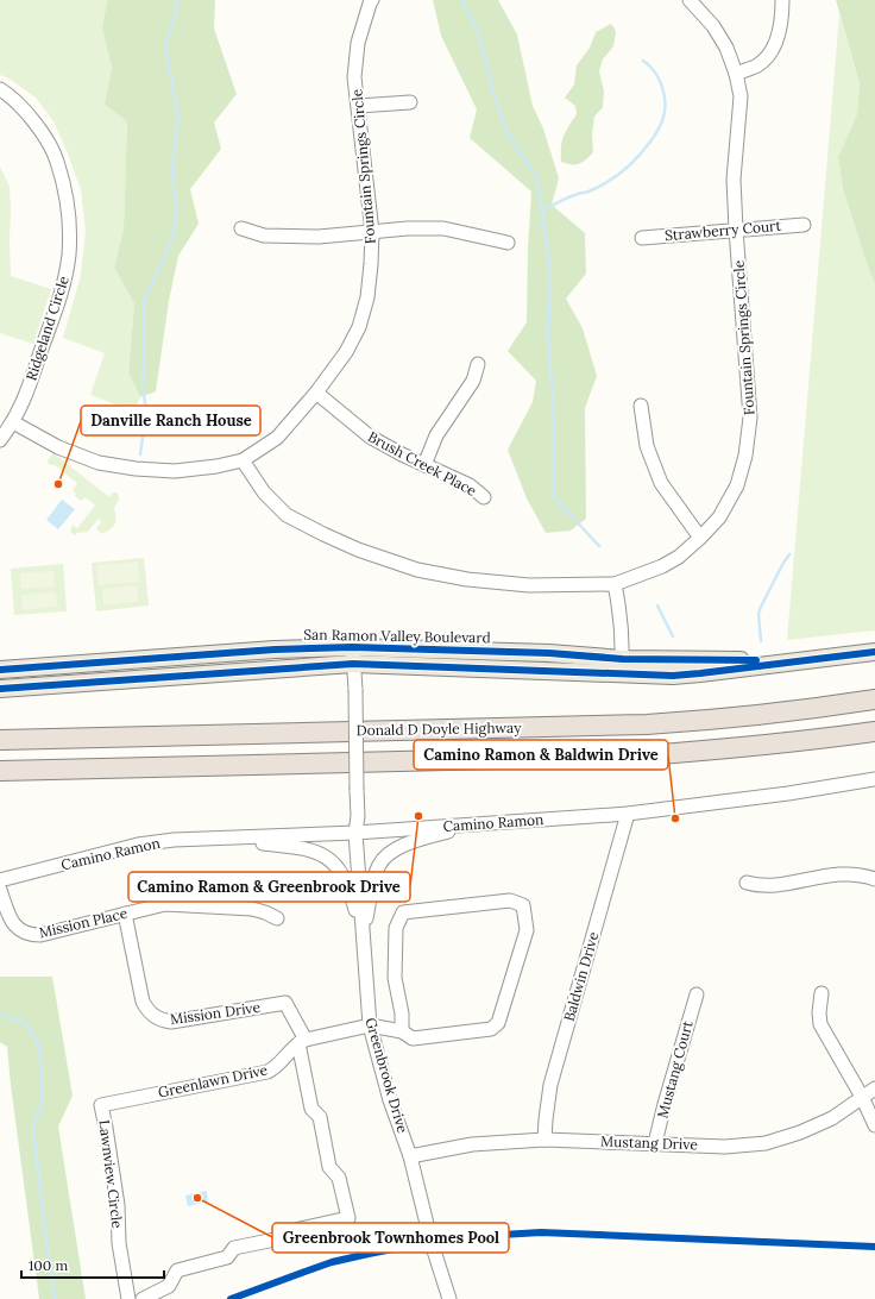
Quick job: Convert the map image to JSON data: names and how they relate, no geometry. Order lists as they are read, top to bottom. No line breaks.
{"streets":{"highway":["Donald D Doyle Highway"],"main road":["San Ramon Valley Boulevard"],"street":["Fountain Springs Circle","Strawberry Court","Ridgeland Circle","Brush Creek Place","Camino Ramon","Mission Place","Baldwin Drive","Mission Drive","Mustang Court","Greenbrook Drive","Greenlawn Drive","Mustang Drive","Lawnview Circle"]},"crossings":[["Fountain Springs Circle","Strawberry Court"],["Fountain Springs Circle","Ridgeland Circle"],["Fountain Springs Circle","Brush Creek Place"],["San Ramon Valley Boulevard","Greenbrook Drive"],["Camino Ramon","Baldwin Drive"],["Camino Ramon","Greenbrook Drive"],["Mission Place","Mission Drive"],["Baldwin Drive","Mustang Drive"],["Mission Drive","Greenlawn Drive"],["Mustang Court","Mustang Drive"],["Greenbrook Drive","Mustang Drive"],["Greenlawn Drive","Lawnview Circle"]],"places":["Danville Ranch House","Camino Ramon & Greenbrook Drive","Camino Ramon & Baldwin Drive","Greenbrook Townhomes Pool"],"scale_bar":"100 m"}
